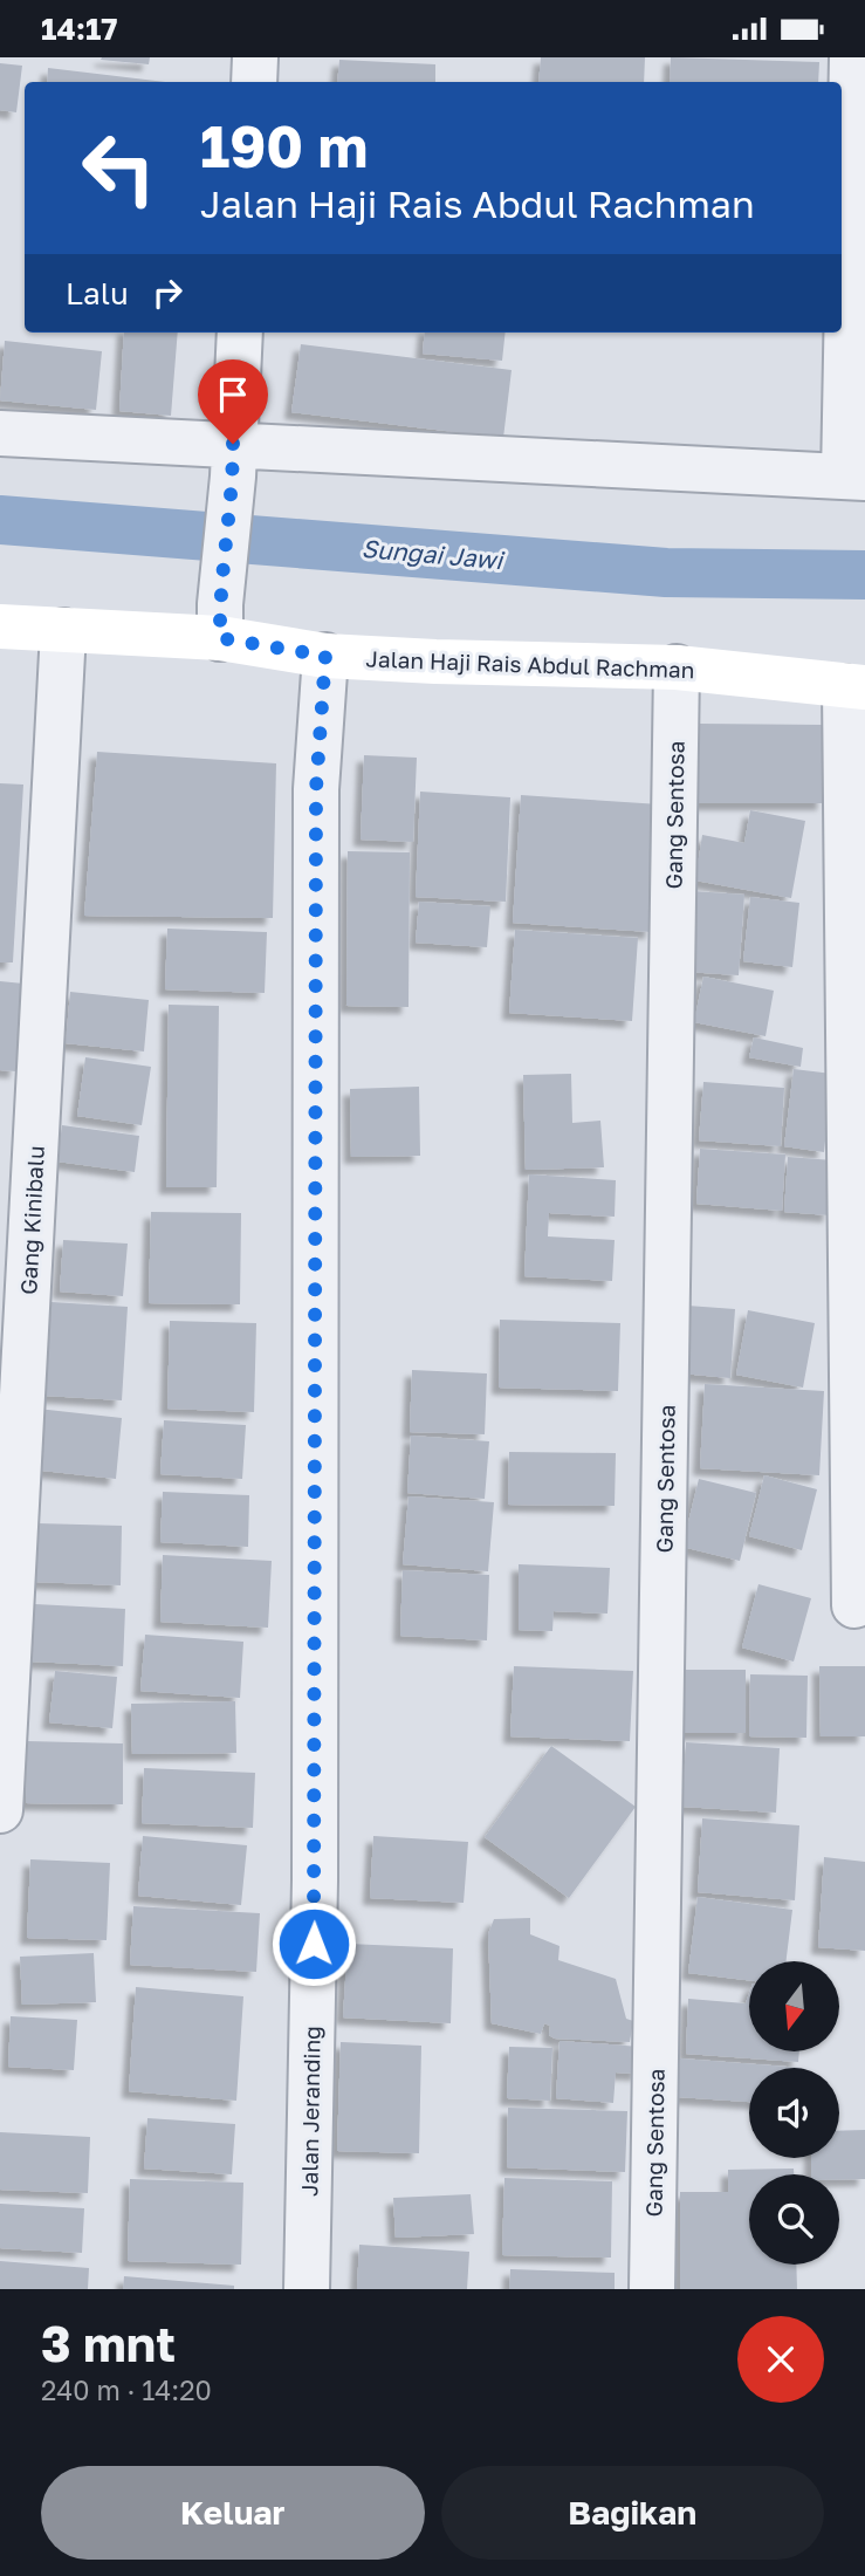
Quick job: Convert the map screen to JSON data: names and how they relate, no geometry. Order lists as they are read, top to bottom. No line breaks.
{"streets":{"street":["Jalan Haji Rais Abdul Rachman","Gang Sentosa","Gang Kinibalu","Jalan Jeranding"]},"crossings":[["Jalan Haji Rais Abdul Rachman","Gang Sentosa"],["Jalan Haji Rais Abdul Rachman","Gang Kinibalu"],["Jalan Haji Rais Abdul Rachman","Jalan Jeranding"]],"water":["Sungai Jawi"],"north":"bottom","page":{"status":"14:17","turn":["190 m","Jalan Haji Rais Abdul Rachman"],"then":"Lalu","heading":["3 mnt","240 m · 14:20"],"buttons":["Keluar","Bagikan"]}}
